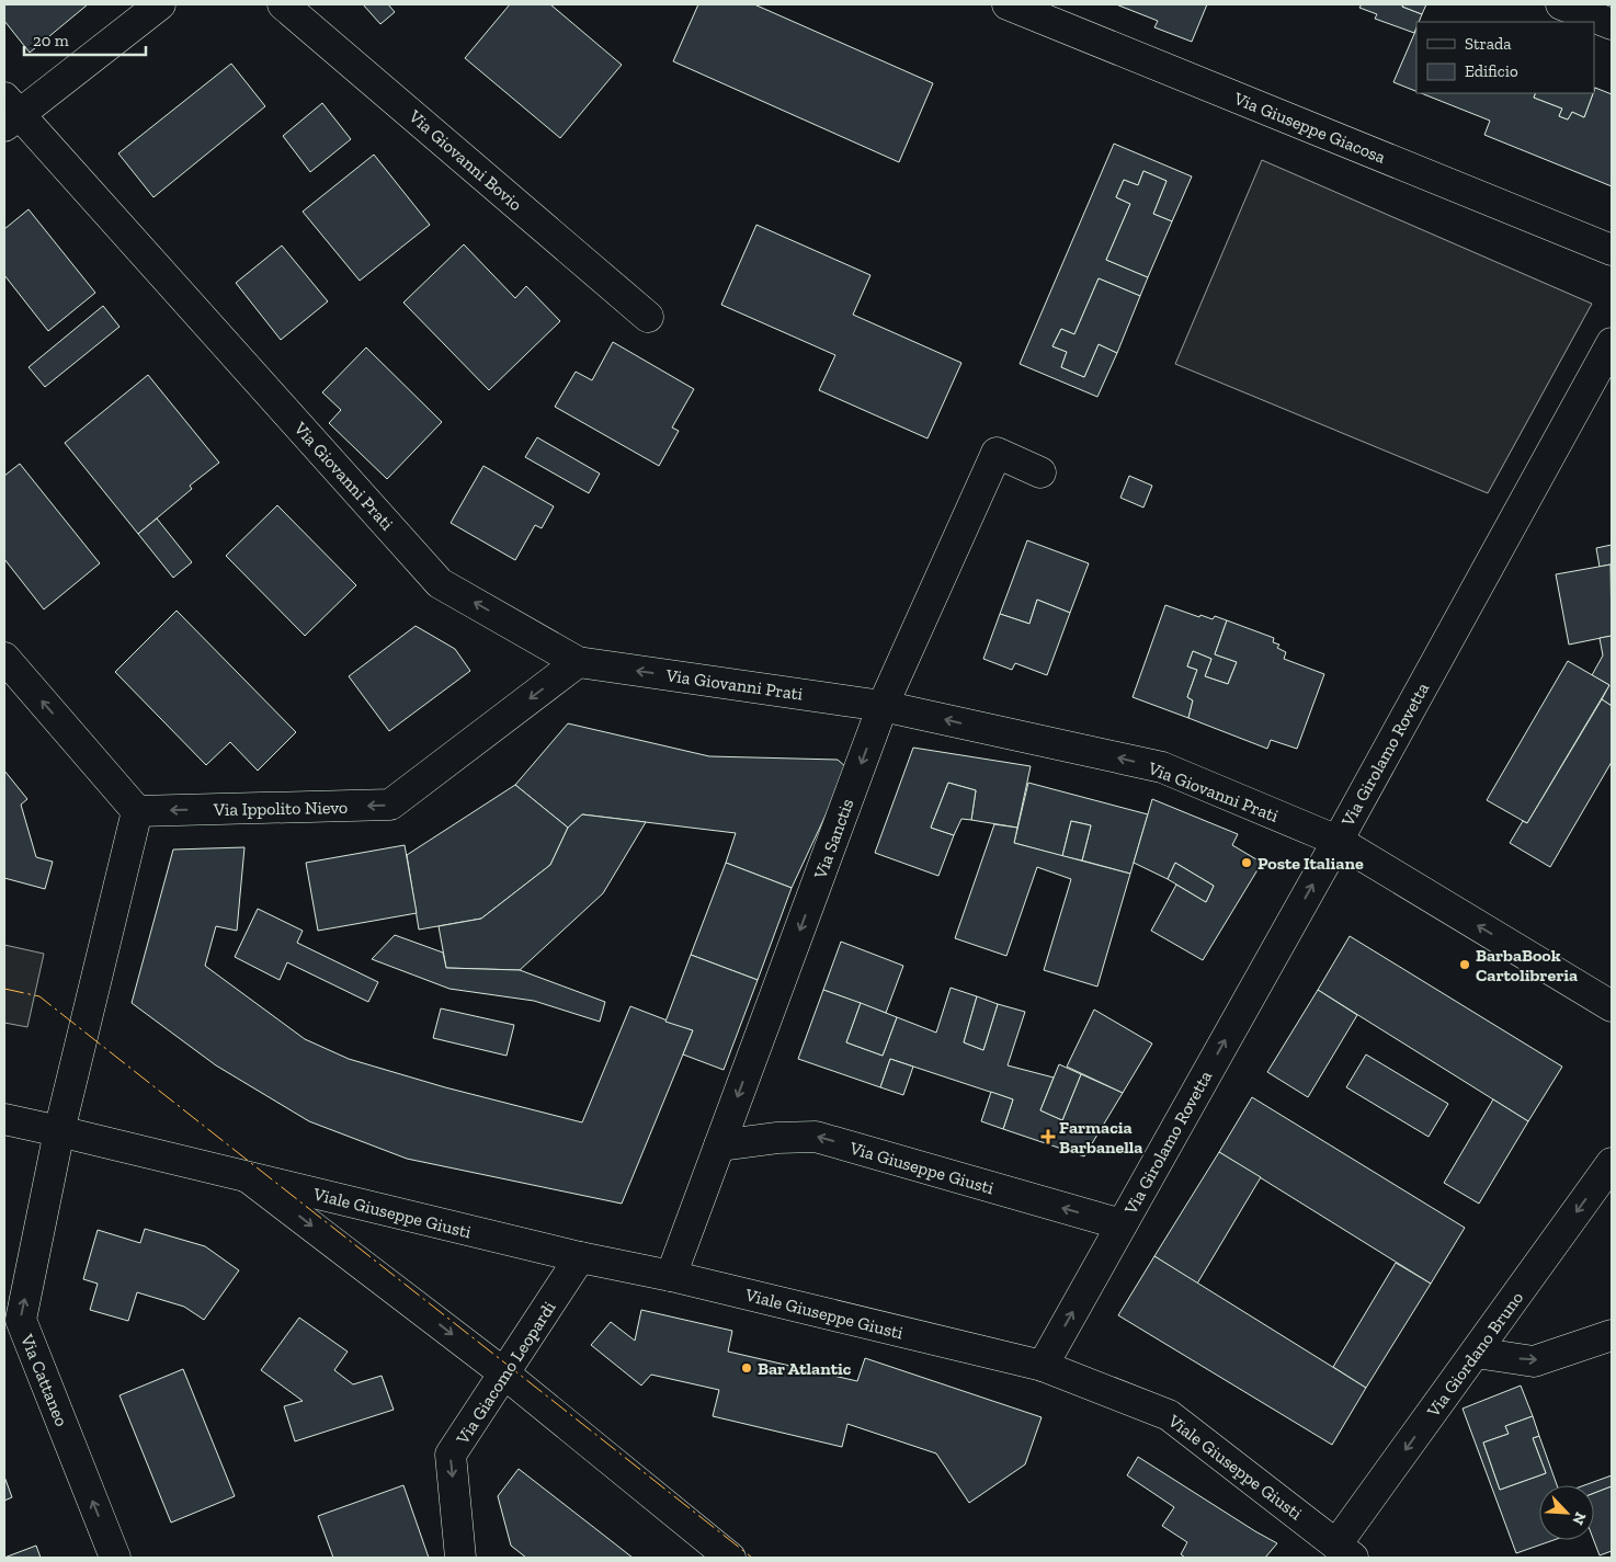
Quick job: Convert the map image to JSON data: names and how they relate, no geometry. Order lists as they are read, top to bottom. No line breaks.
{"streets":{"street":["Via Giuseppe Giacosa","Via Giovanni Bovio","Via Giovanni Prati","Via Girolamo Rovetta","Via Ippolito Nievo","Via Sanctis","Via Giuseppe Giusti","Viale Giuseppe Giusti","Via Giordano Bruno","Via Giacomo Leopardi","Via Cattaneo"]},"crossings":[["Via Giovanni Prati","Via Girolamo Rovetta"],["Via Giovanni Prati","Via Ippolito Nievo"],["Via Giovanni Prati","Via Sanctis"],["Via Girolamo Rovetta","Via Giuseppe Giusti"],["Via Girolamo Rovetta","Viale Giuseppe Giusti"],["Via Ippolito Nievo","Via Cattaneo"],["Via Sanctis","Via Giuseppe Giusti"],["Via Sanctis","Viale Giuseppe Giusti"],["Viale Giuseppe Giusti","Via Giordano Bruno"],["Viale Giuseppe Giusti","Via Giacomo Leopardi"],["Viale Giuseppe Giusti","Via Cattaneo"]],"one_way":["Via Giovanni Prati","Via Girolamo Rovetta","Via Ippolito Nievo","Via Sanctis","Via Giuseppe Giusti","Via Giordano Bruno","Via Giacomo Leopardi","Via Cattaneo"],"places":{"other":["Poste Italiane","BarbaBook Cartolibreria","Bar Atlantic"],"health":["Farmacia Barbanella"]},"legend":["Strada","Edificio"],"scale_bar":"20 m","north":"bottom right"}
